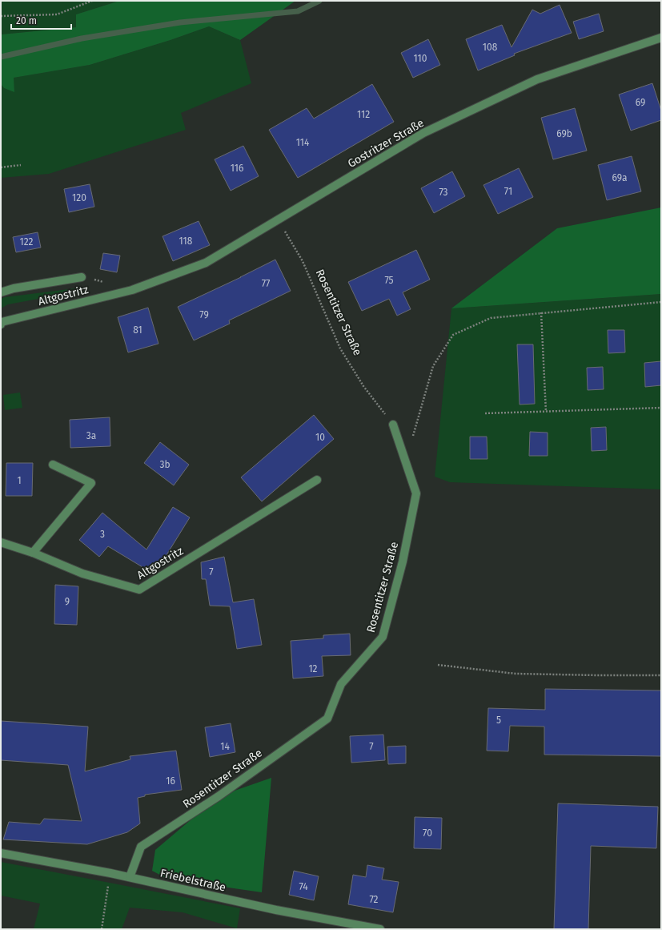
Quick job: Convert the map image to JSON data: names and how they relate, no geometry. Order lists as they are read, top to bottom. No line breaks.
{"streets":{"street":["Gostritzer Straße","Altgostritz","Rosentitzer Straße","Friebelstraße"]},"crossings":[["Gostritzer Straße","Altgostritz"],["Gostritzer Straße","Rosentitzer Straße"],["Rosentitzer Straße","Friebelstraße"]],"house_numbers":["108","110","69","112","69b","114","116","69a","71","73","120","118","122","75","77","79","81","3a","10","3b","1","3","7","9","12","5","14","7","16","70","74","72"],"scale_bar":"20 m"}
